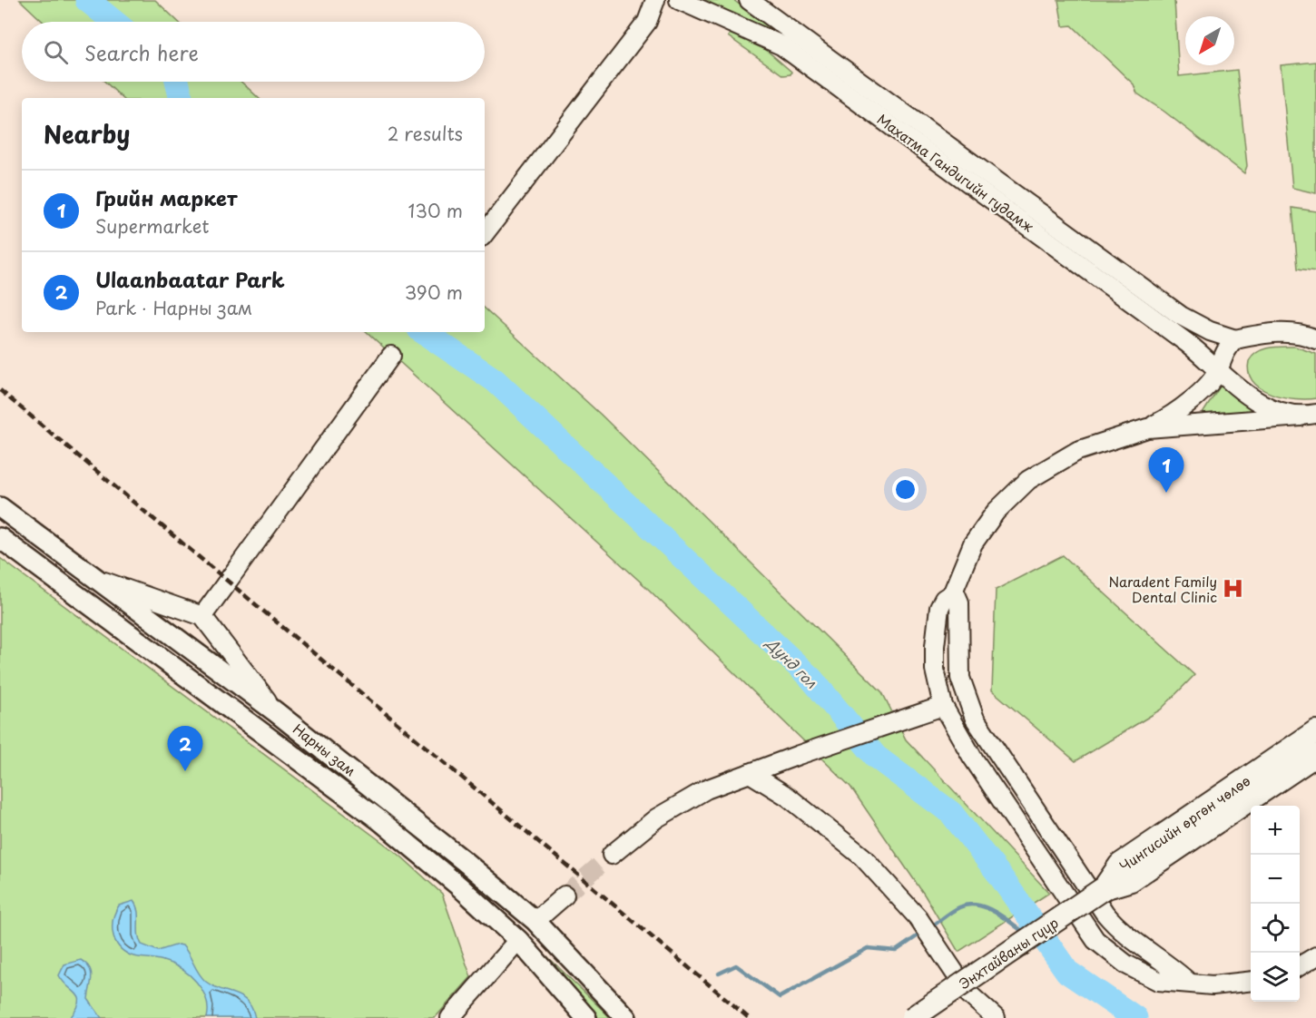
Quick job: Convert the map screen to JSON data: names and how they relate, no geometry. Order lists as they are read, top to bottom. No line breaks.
{"streets":{"highway":["Чингисийн өргөн чөлөө","Энхтайваны гүүр"],"main road":["Махатма Гандигийн гудамж","Нарны зам"]},"crossings":[["Чингисийн өргөн чөлөө","Энхтайваны гүүр"]],"water":["Дунд гол"],"places":{"hospital":["Naradent Family Dental Clinic"]},"north":"bottom left","page":{"search":"Search here","heading":["Nearby","2 results"],"list":[{"mark":"1","name":"Грийн маркет","note":"Supermarket","value":"130 m"},{"mark":"2","name":"Ulaanbaatar Park","note":"Park · Нарны зам","value":"390 m"}],"pins":["1","2"],"map_buttons":["+","−"]}}
